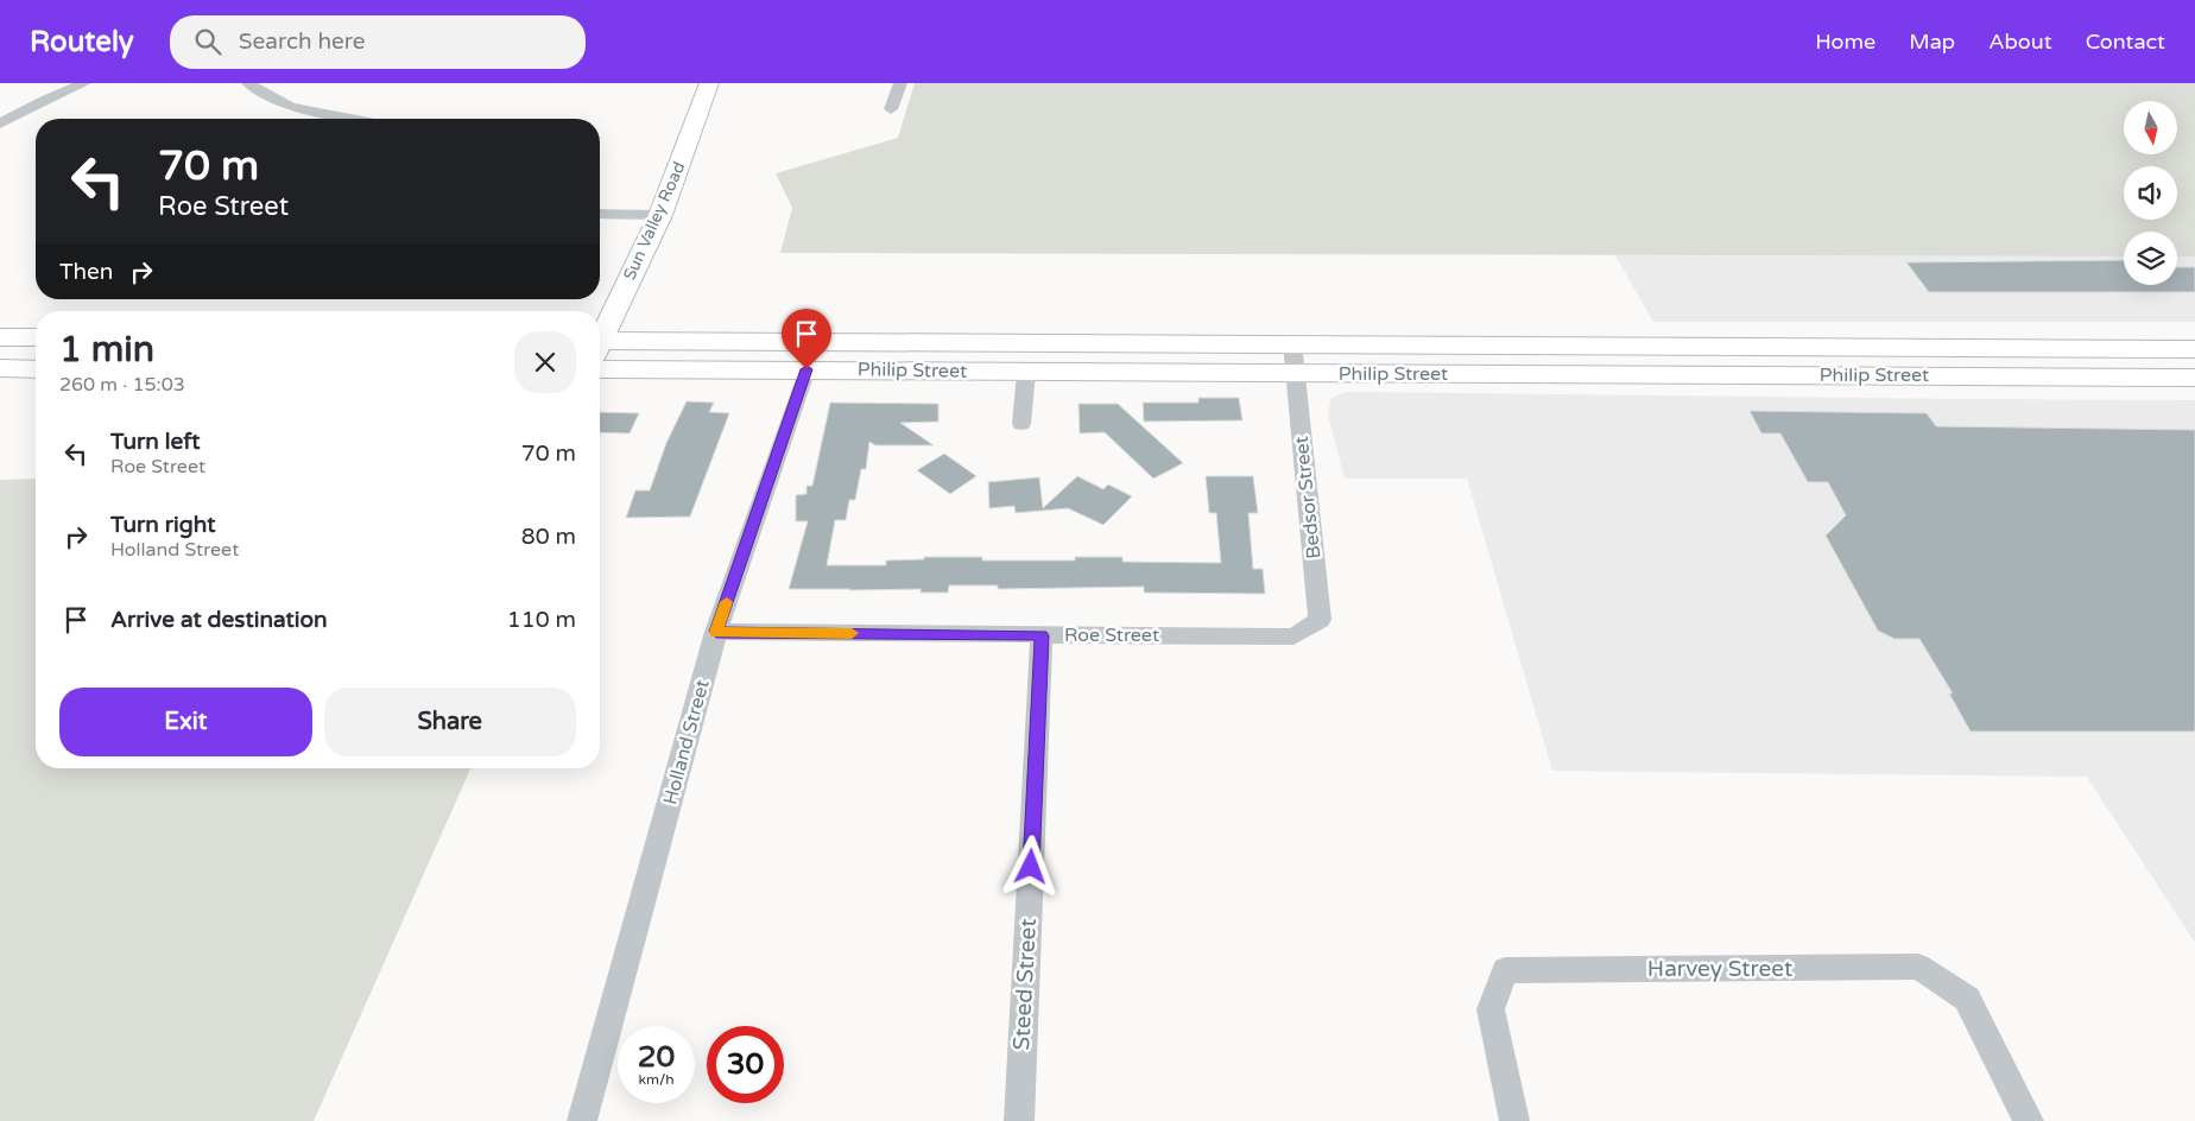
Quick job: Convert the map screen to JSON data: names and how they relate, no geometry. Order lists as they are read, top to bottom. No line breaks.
{"streets":{"main road":["Sun Valley Road","Philip Street"],"street":["Bedsor Street","Roe Street","Holland Street","Harvey Street","Steed Street"]},"crossings":[["Philip Street","Bedsor Street"],["Philip Street","Holland Street"],["Bedsor Street","Roe Street"],["Roe Street","Holland Street"],["Roe Street","Steed Street"]],"north":"bottom","page":{"header":"Routely","search":"Search here","nav":["Home","Map","About","Contact"],"turn":["70 m","Roe Street"],"then":"Then","heading":["1 min","260 m · 15:03"],"list":[{"name":"Turn left","note":"Roe Street","value":"70 m"},{"name":"Turn right","note":"Holland Street","value":"80 m"},{"name":"Arrive at destination","value":"110 m"}],"buttons":["Exit","Share"],"speed":"20 km/h","limit":"30"}}
